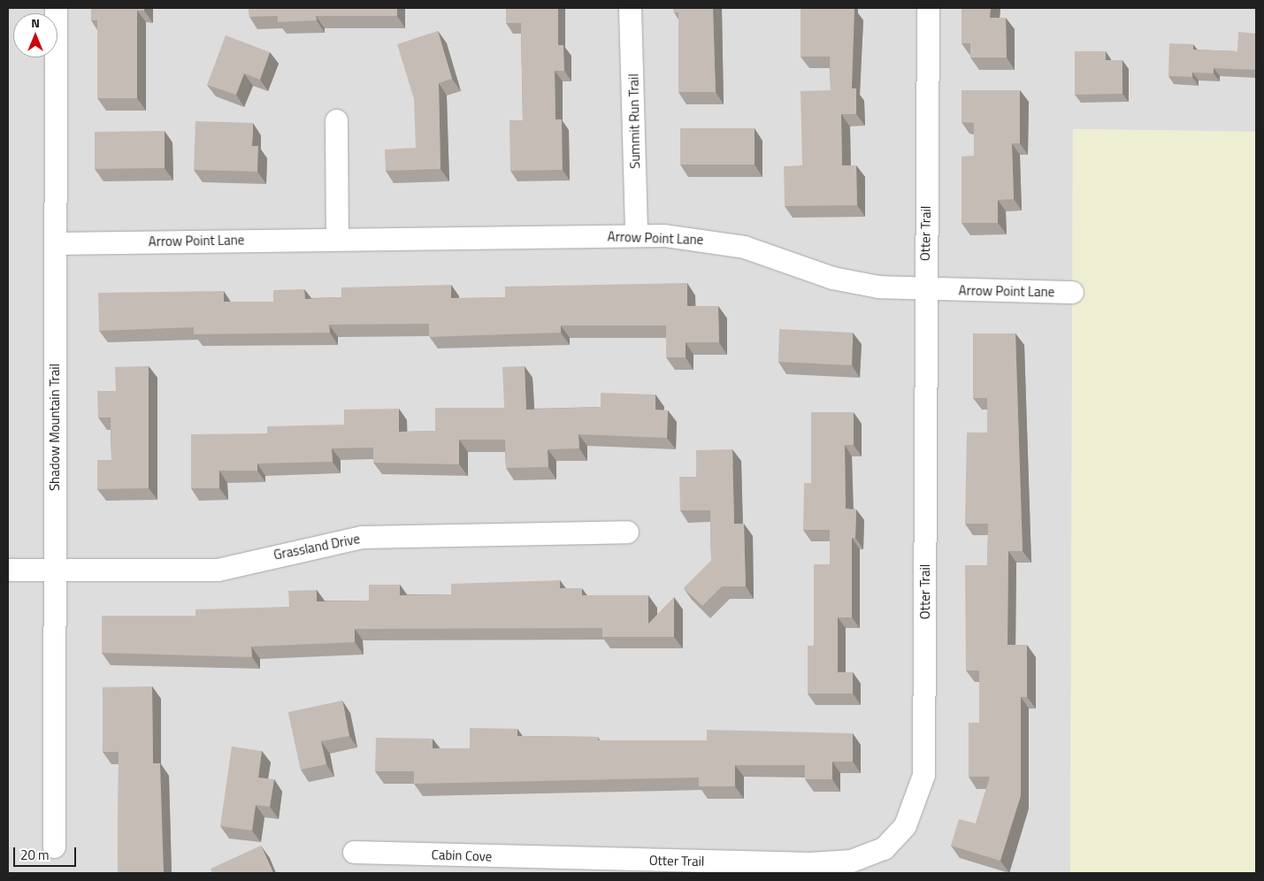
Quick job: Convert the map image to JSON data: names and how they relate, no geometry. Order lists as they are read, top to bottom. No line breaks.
{"streets":{"street":["Summit Run Trail","Otter Trail","Arrow Point Lane","Shadow Mountain Trail","Grassland Drive","Cabin Cove"]},"crossings":[["Summit Run Trail","Arrow Point Lane"],["Otter Trail","Arrow Point Lane"],["Otter Trail","Cabin Cove"],["Arrow Point Lane","Shadow Mountain Trail"],["Shadow Mountain Trail","Grassland Drive"]],"scale_bar":"20 m","north":"top"}
